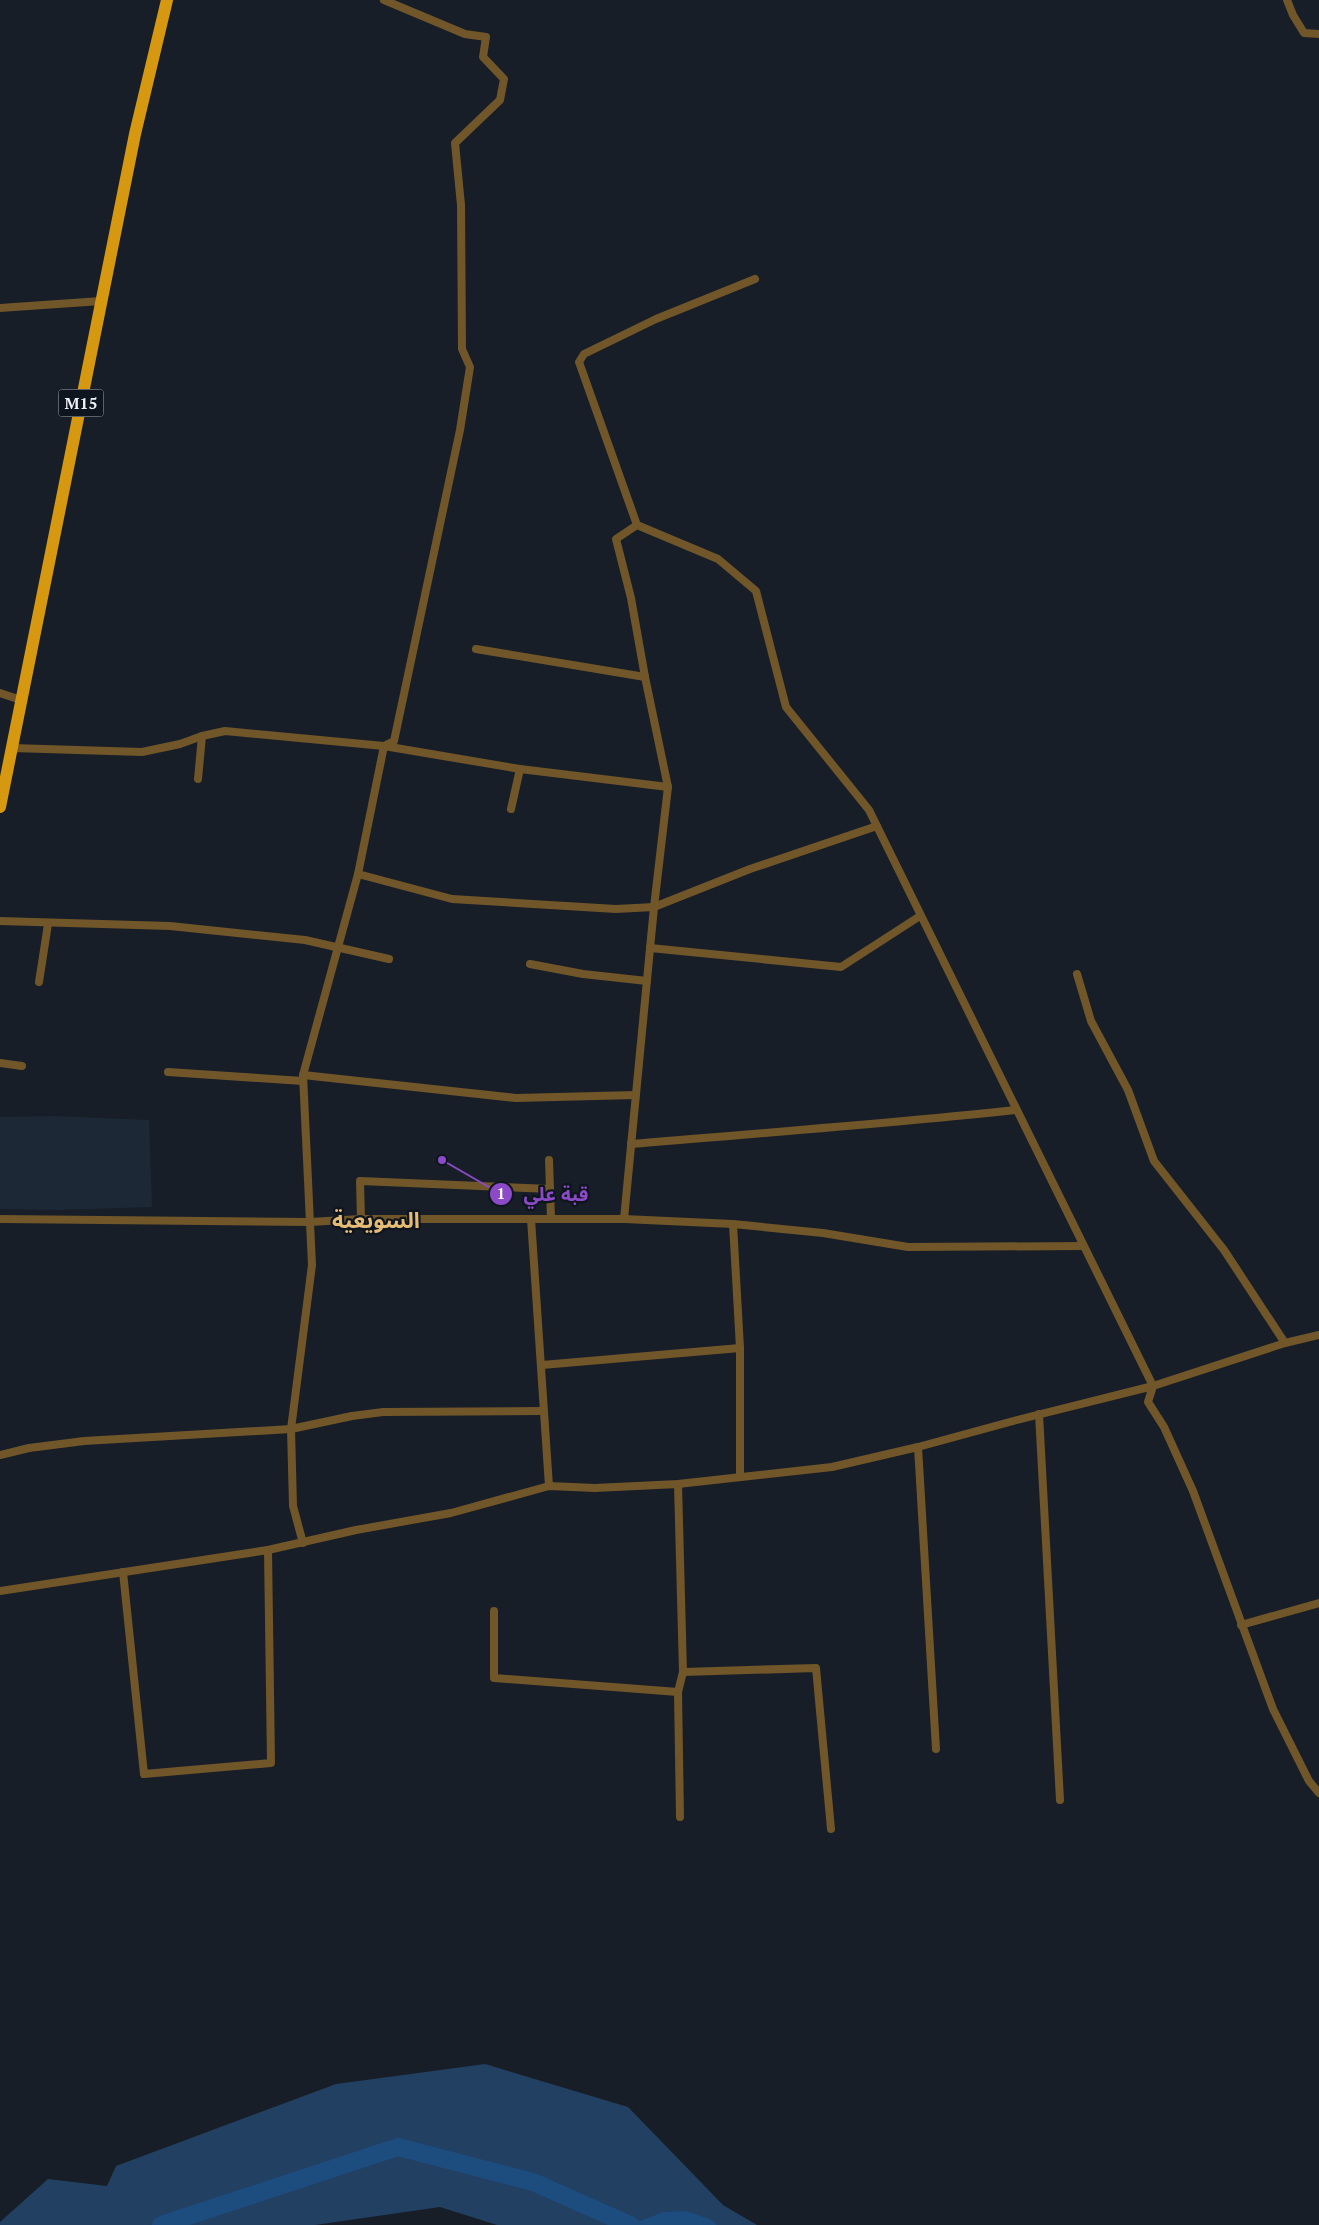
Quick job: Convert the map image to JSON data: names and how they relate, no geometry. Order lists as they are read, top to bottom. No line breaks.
{"streets":{"highway":["M15"]},"districts":["السويعية"],"places":["قبة علي"]}
